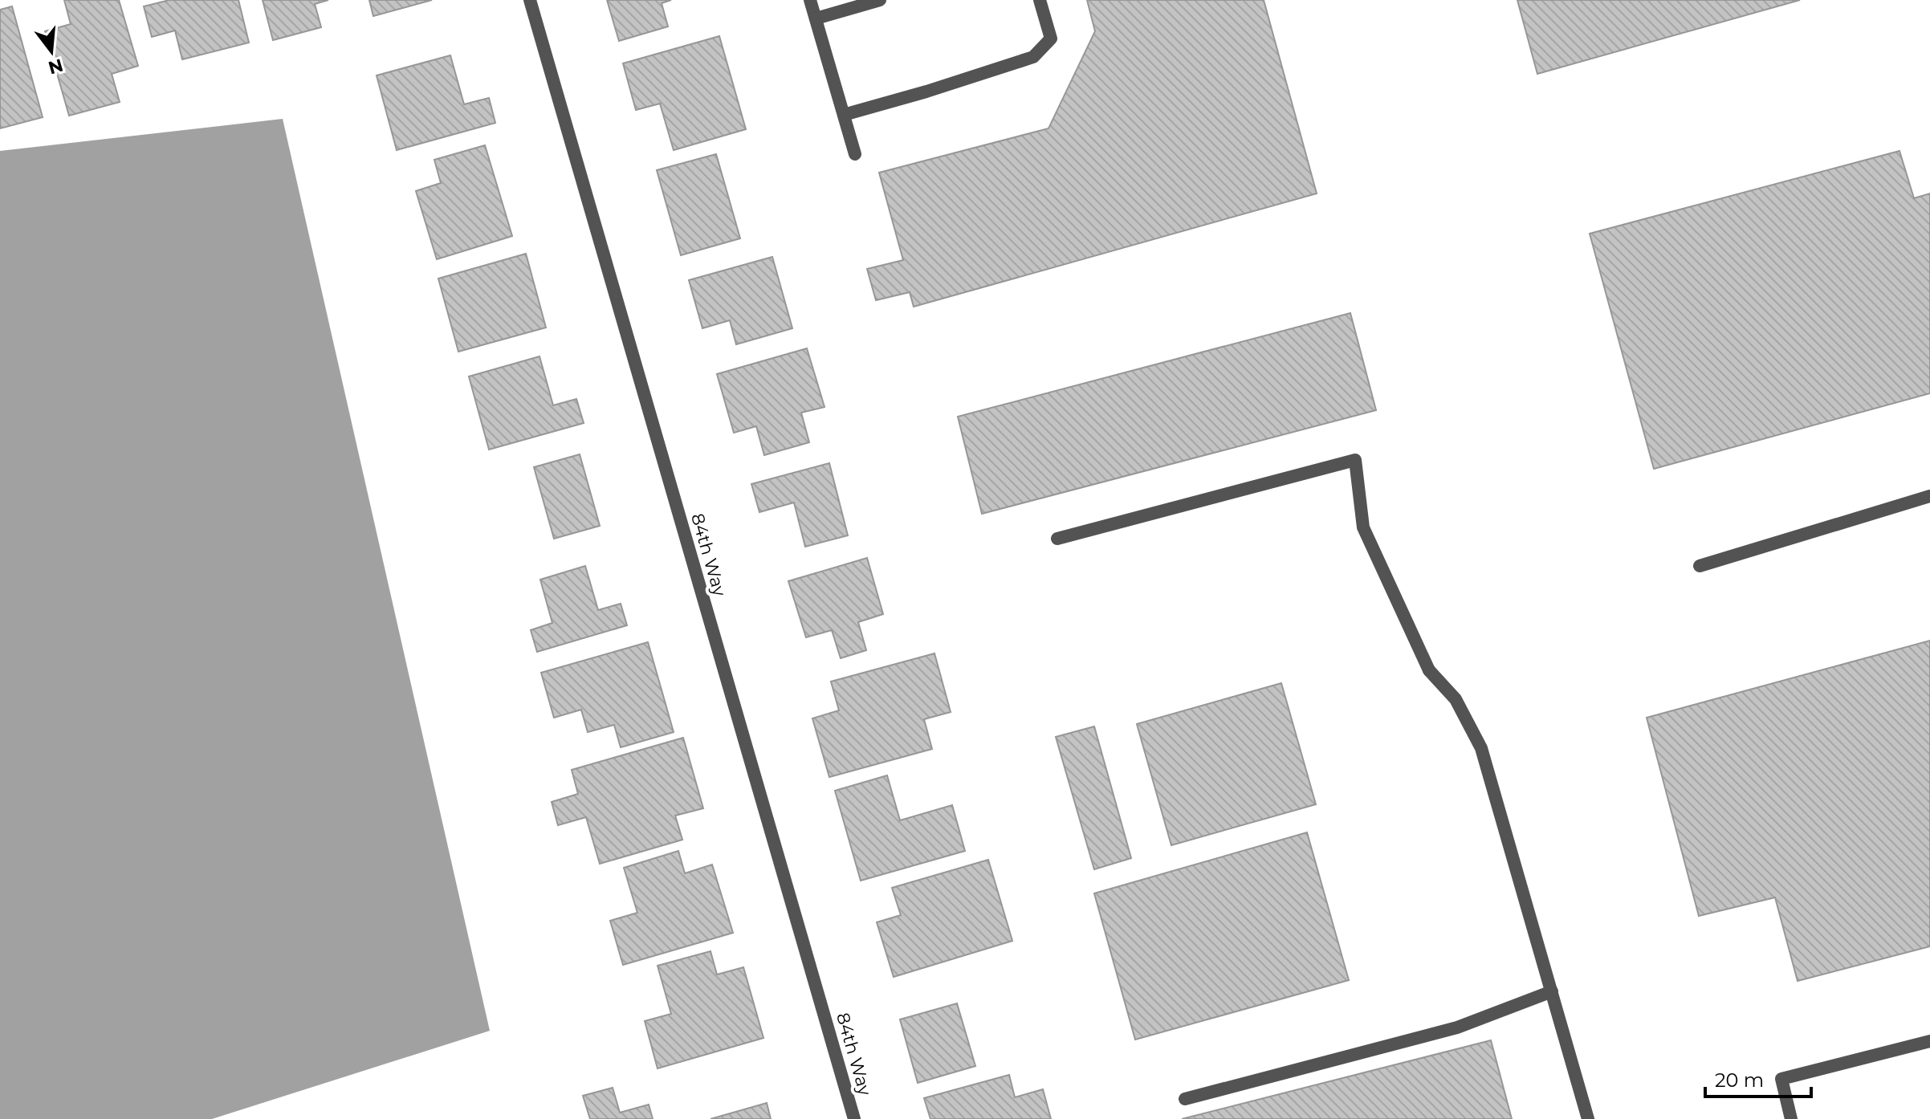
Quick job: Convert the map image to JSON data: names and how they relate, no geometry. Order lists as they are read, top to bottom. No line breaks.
{"streets":{"street":["84th Way"]},"scale_bar":"20 m","north":"bottom"}
